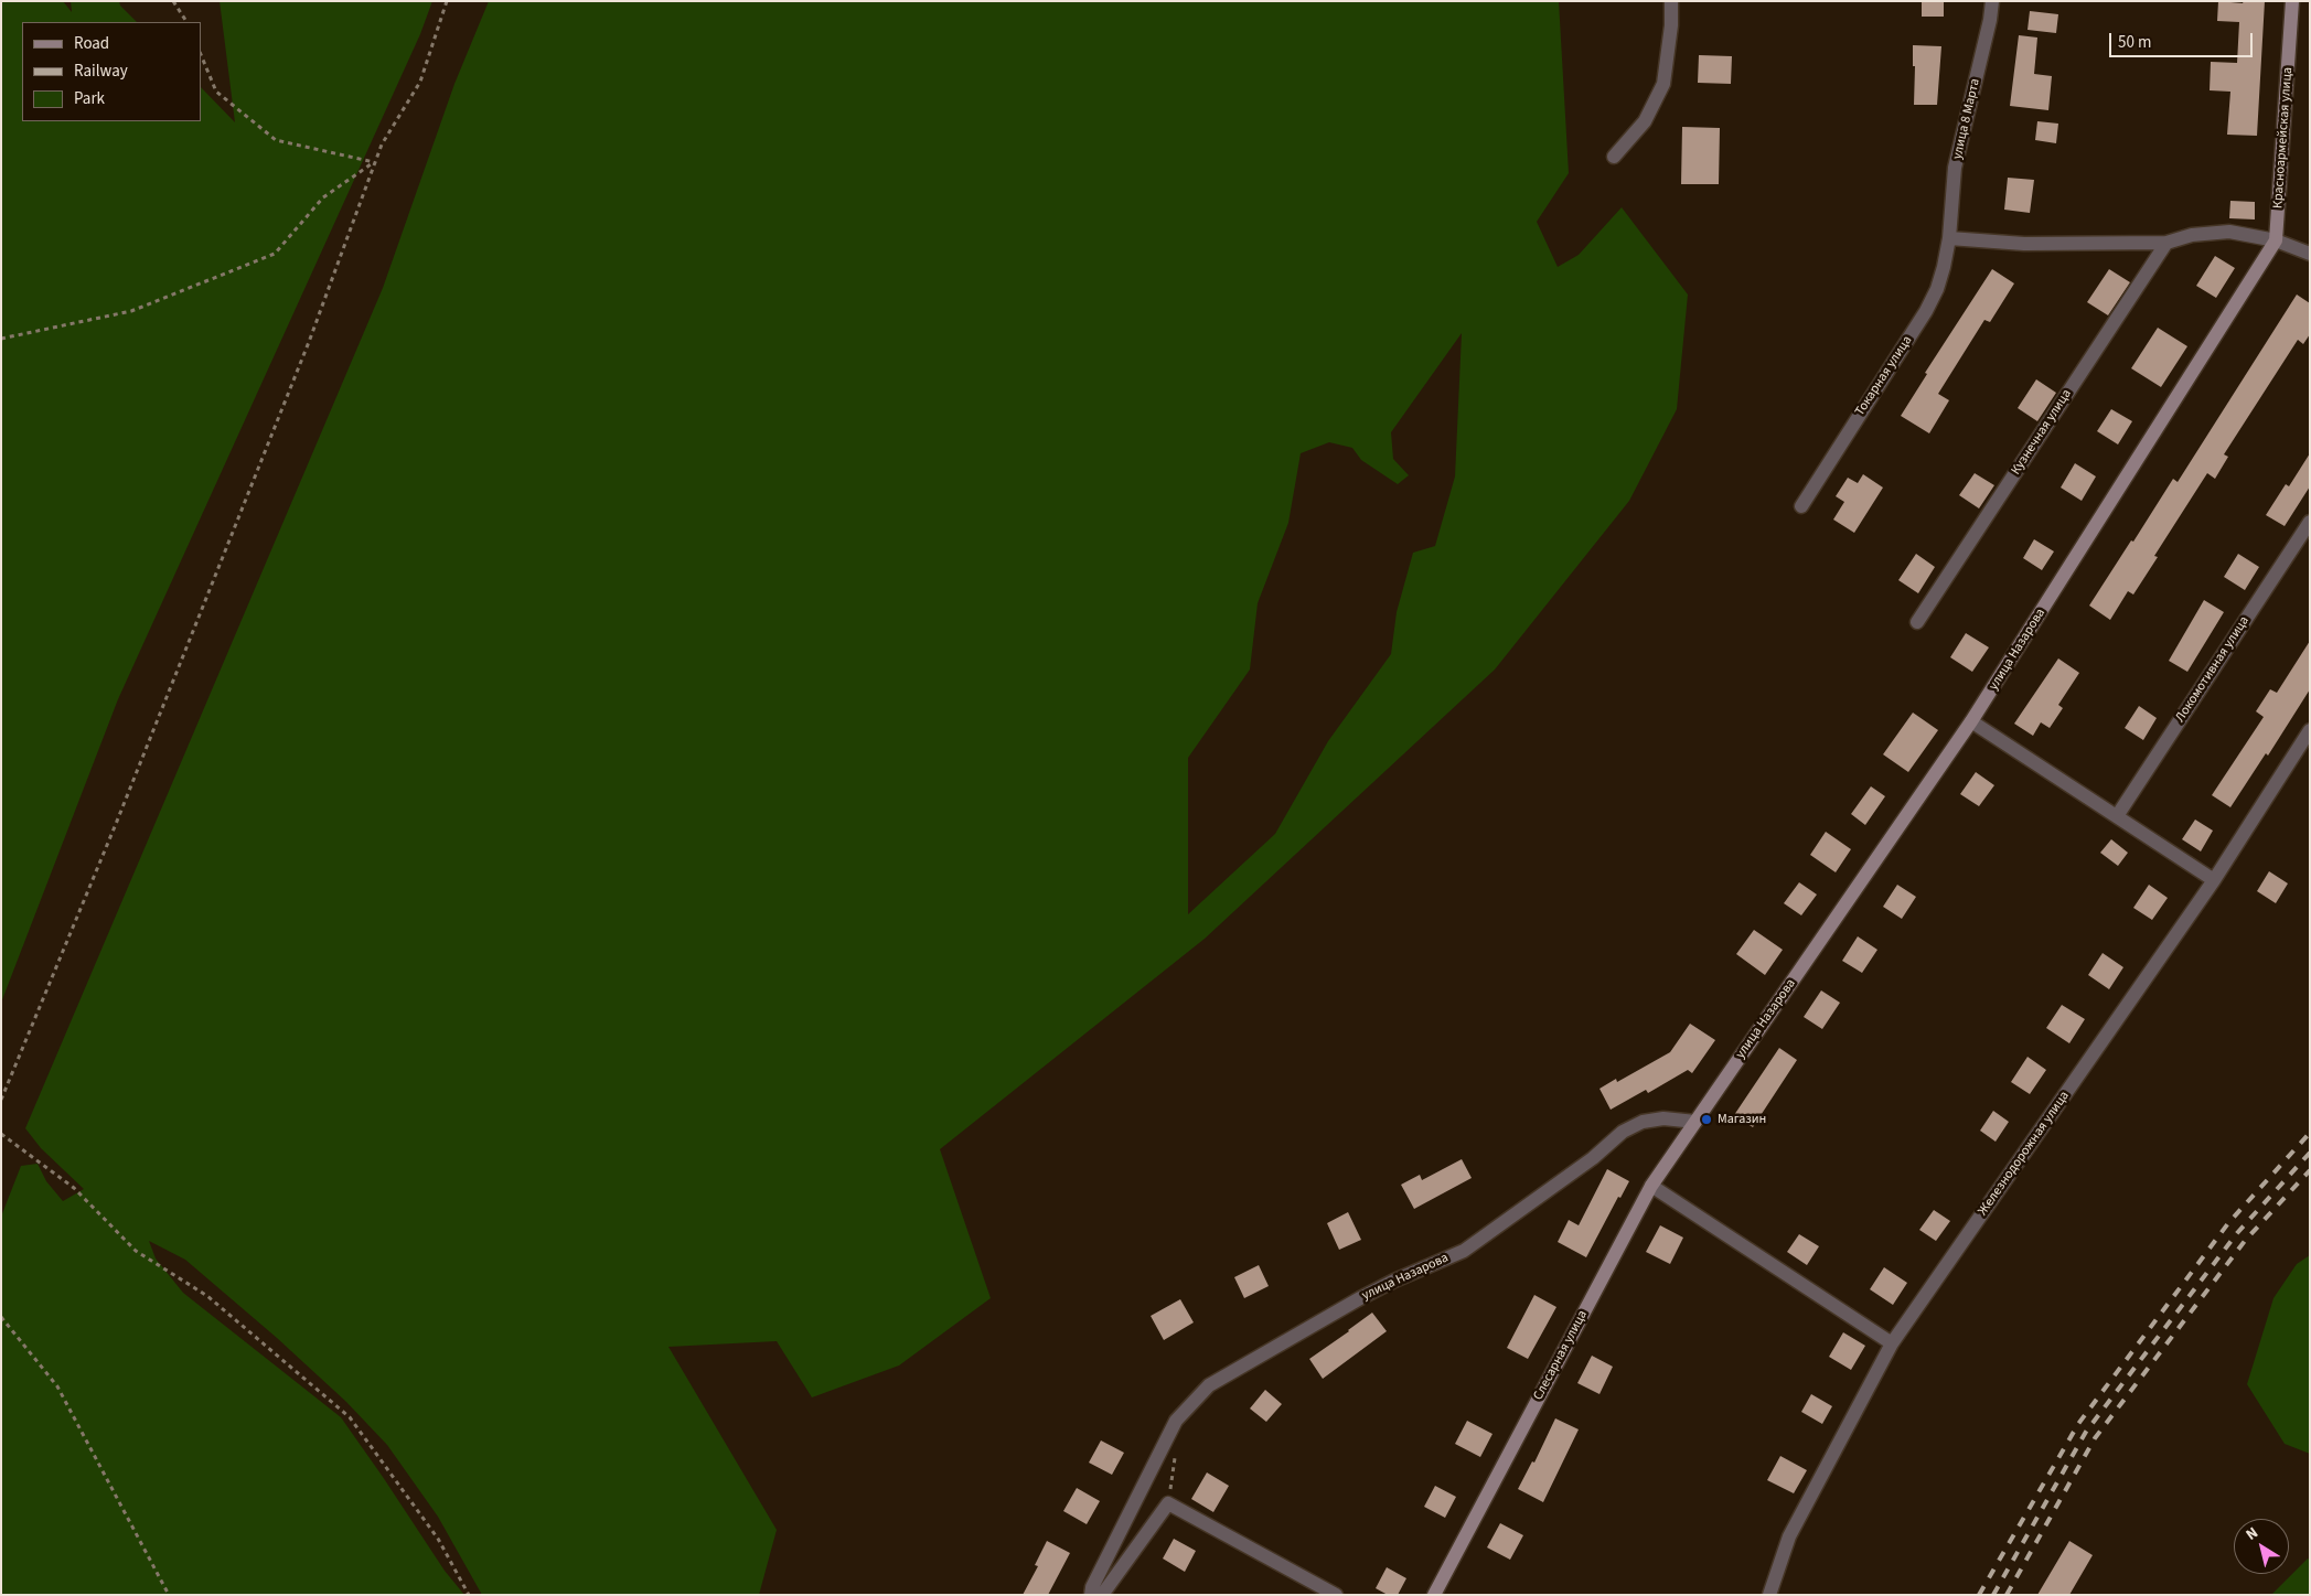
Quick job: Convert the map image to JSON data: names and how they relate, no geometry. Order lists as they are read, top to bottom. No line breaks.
{"streets":{"street":["улица 8 Марта","Красноармейская улица","Токарная улица","Кузнечная улица","улица Назарова","Локомотивная улица","Железнодорожная улица","Слесарная улица"]},"crossings":[["улица 8 Марта","Токарная улица"],["Красноармейская улица","улица Назарова"],["улица Назарова","Слесарная улица"]],"places":["Магазин"],"legend":["Road","Railway","Park"],"scale_bar":"50 m","north":"top left"}
